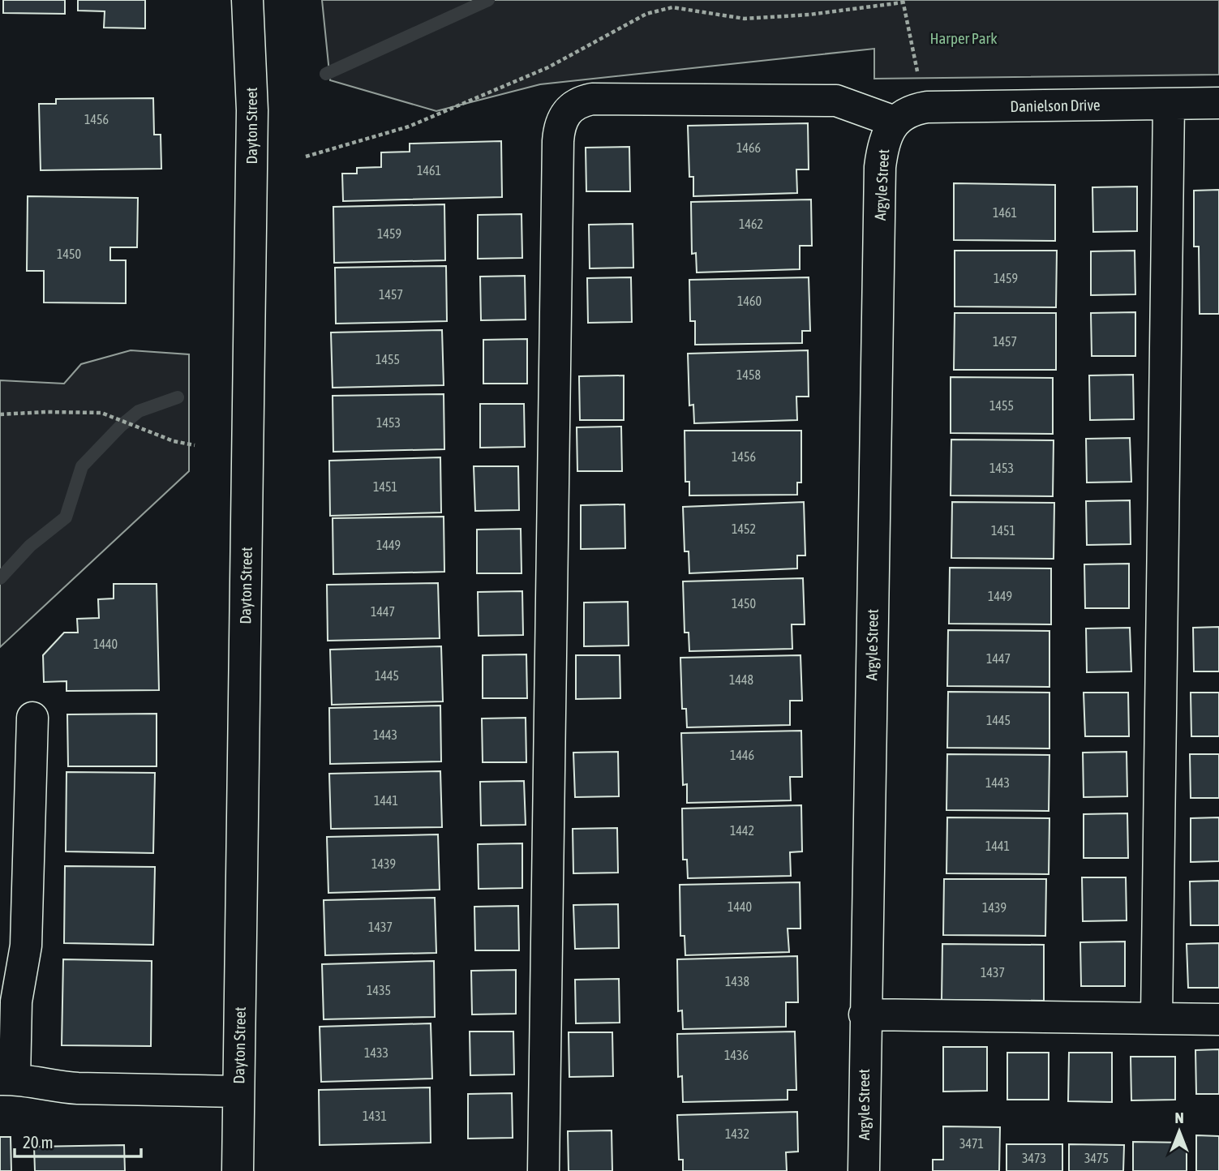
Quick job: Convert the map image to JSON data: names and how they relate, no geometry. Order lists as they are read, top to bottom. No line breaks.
{"streets":{"street":["Danielson Drive","Dayton Street","Argyle Street"]},"crossings":[["Danielson Drive","Argyle Street"]],"parks":["Harper Park"],"house_numbers":["1456","1466","1461","1461","1462","1459","1450","1459","1457","1460","1457","1455","1458","1455","1453","1456","1453","1451","1452","1451","1449","1449","1450","1447","1440","1447","1445","1448","1445","1443","1446","1443","1441","1442","1441","1439","1440","1439","1437","1437","1438","1435","1433","1436","1431","1432","3471","3473","3475"],"scale_bar":"20 m","north":"top"}
